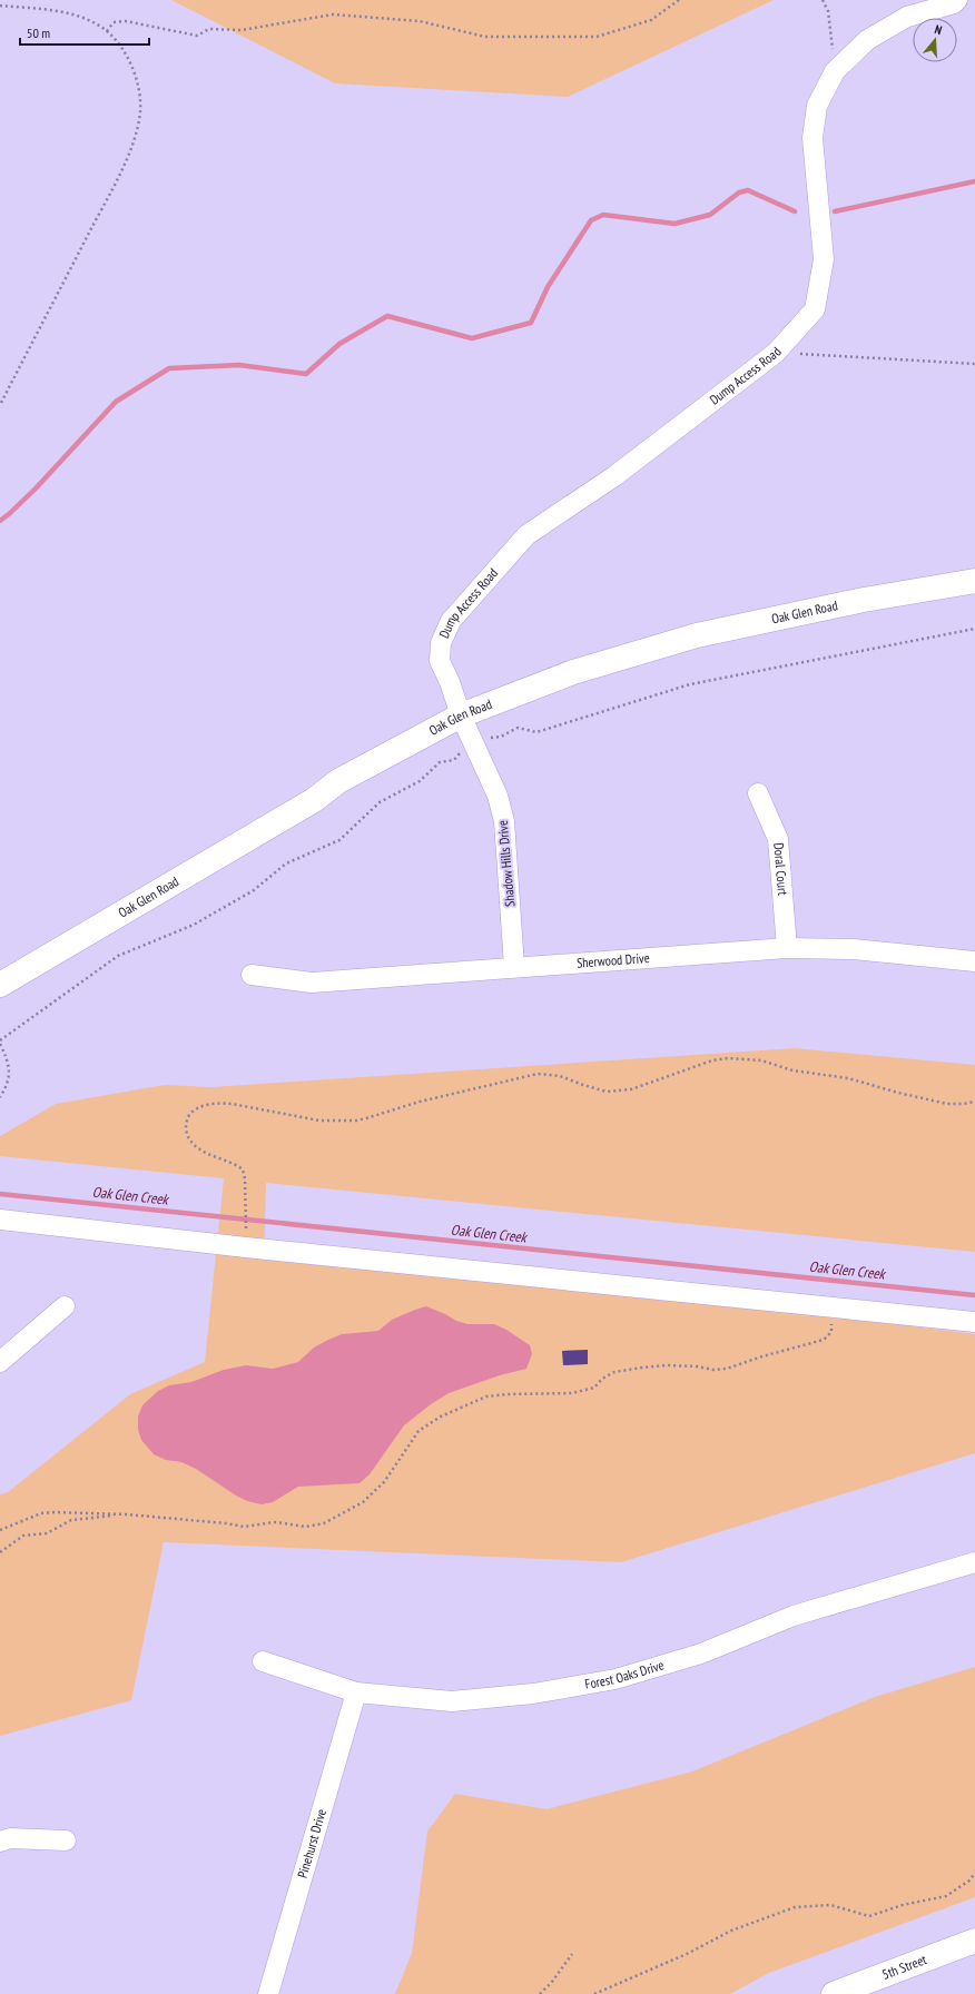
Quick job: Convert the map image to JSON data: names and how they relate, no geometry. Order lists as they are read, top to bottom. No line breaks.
{"streets":{"main road":["Oak Glen Road","5th Street"],"street":["Dump Access Road","Shadow Hills Drive","Doral Court","Sherwood Drive","Forest Oaks Drive","Pinehurst Drive"]},"crossings":[["Dump Access Road","Oak Glen Road"],["Dump Access Road","Shadow Hills Drive"],["Oak Glen Road","Shadow Hills Drive"],["Shadow Hills Drive","Sherwood Drive"],["Doral Court","Sherwood Drive"],["Forest Oaks Drive","Pinehurst Drive"]],"water":["Oak Glen Creek"],"scale_bar":"50 m","north":"top"}
